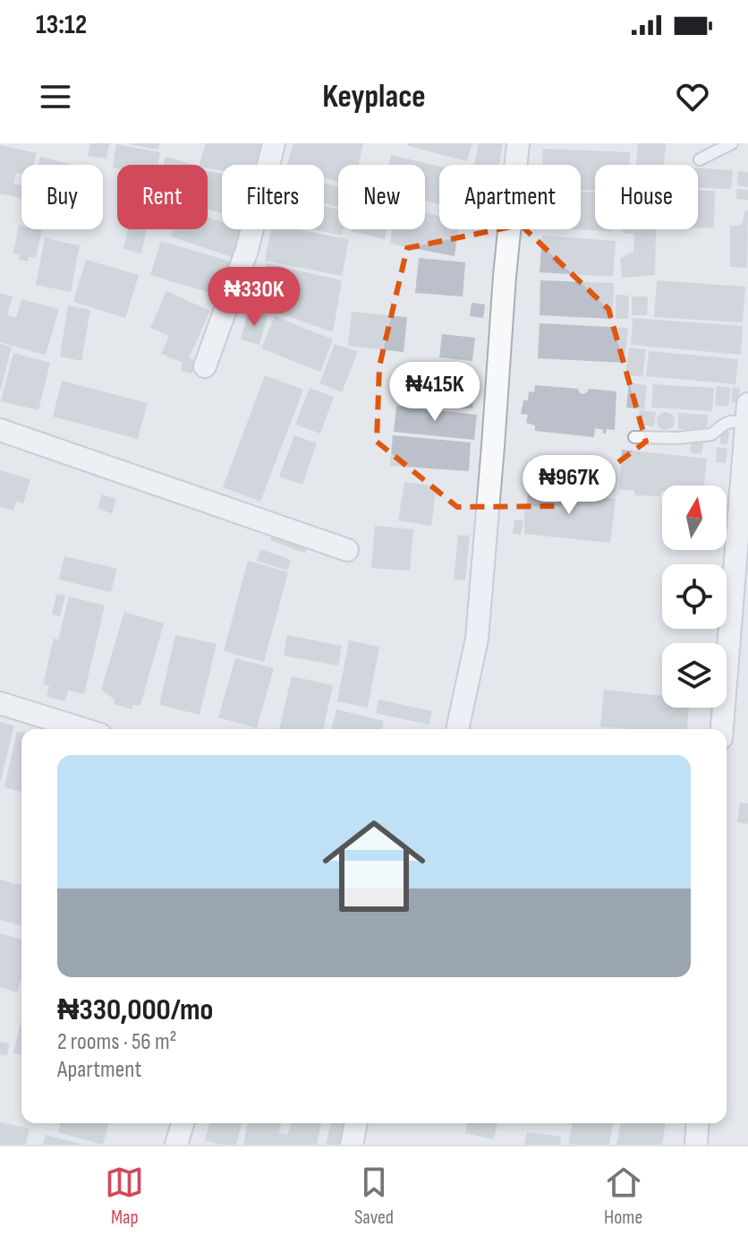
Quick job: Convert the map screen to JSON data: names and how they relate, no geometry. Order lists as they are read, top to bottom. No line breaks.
{"north":"top","page":{"status":"13:12","header":"Keyplace","chip":["Buy","Rent","Filters","New","Apartment","House"],"price":["₦330K","₦415K","₦967K"],"list":[{"name":"₦330,000/mo","note":"2 rooms · 56 m² · Apartment"}],"tabs":["Map","Saved","Home"]}}
